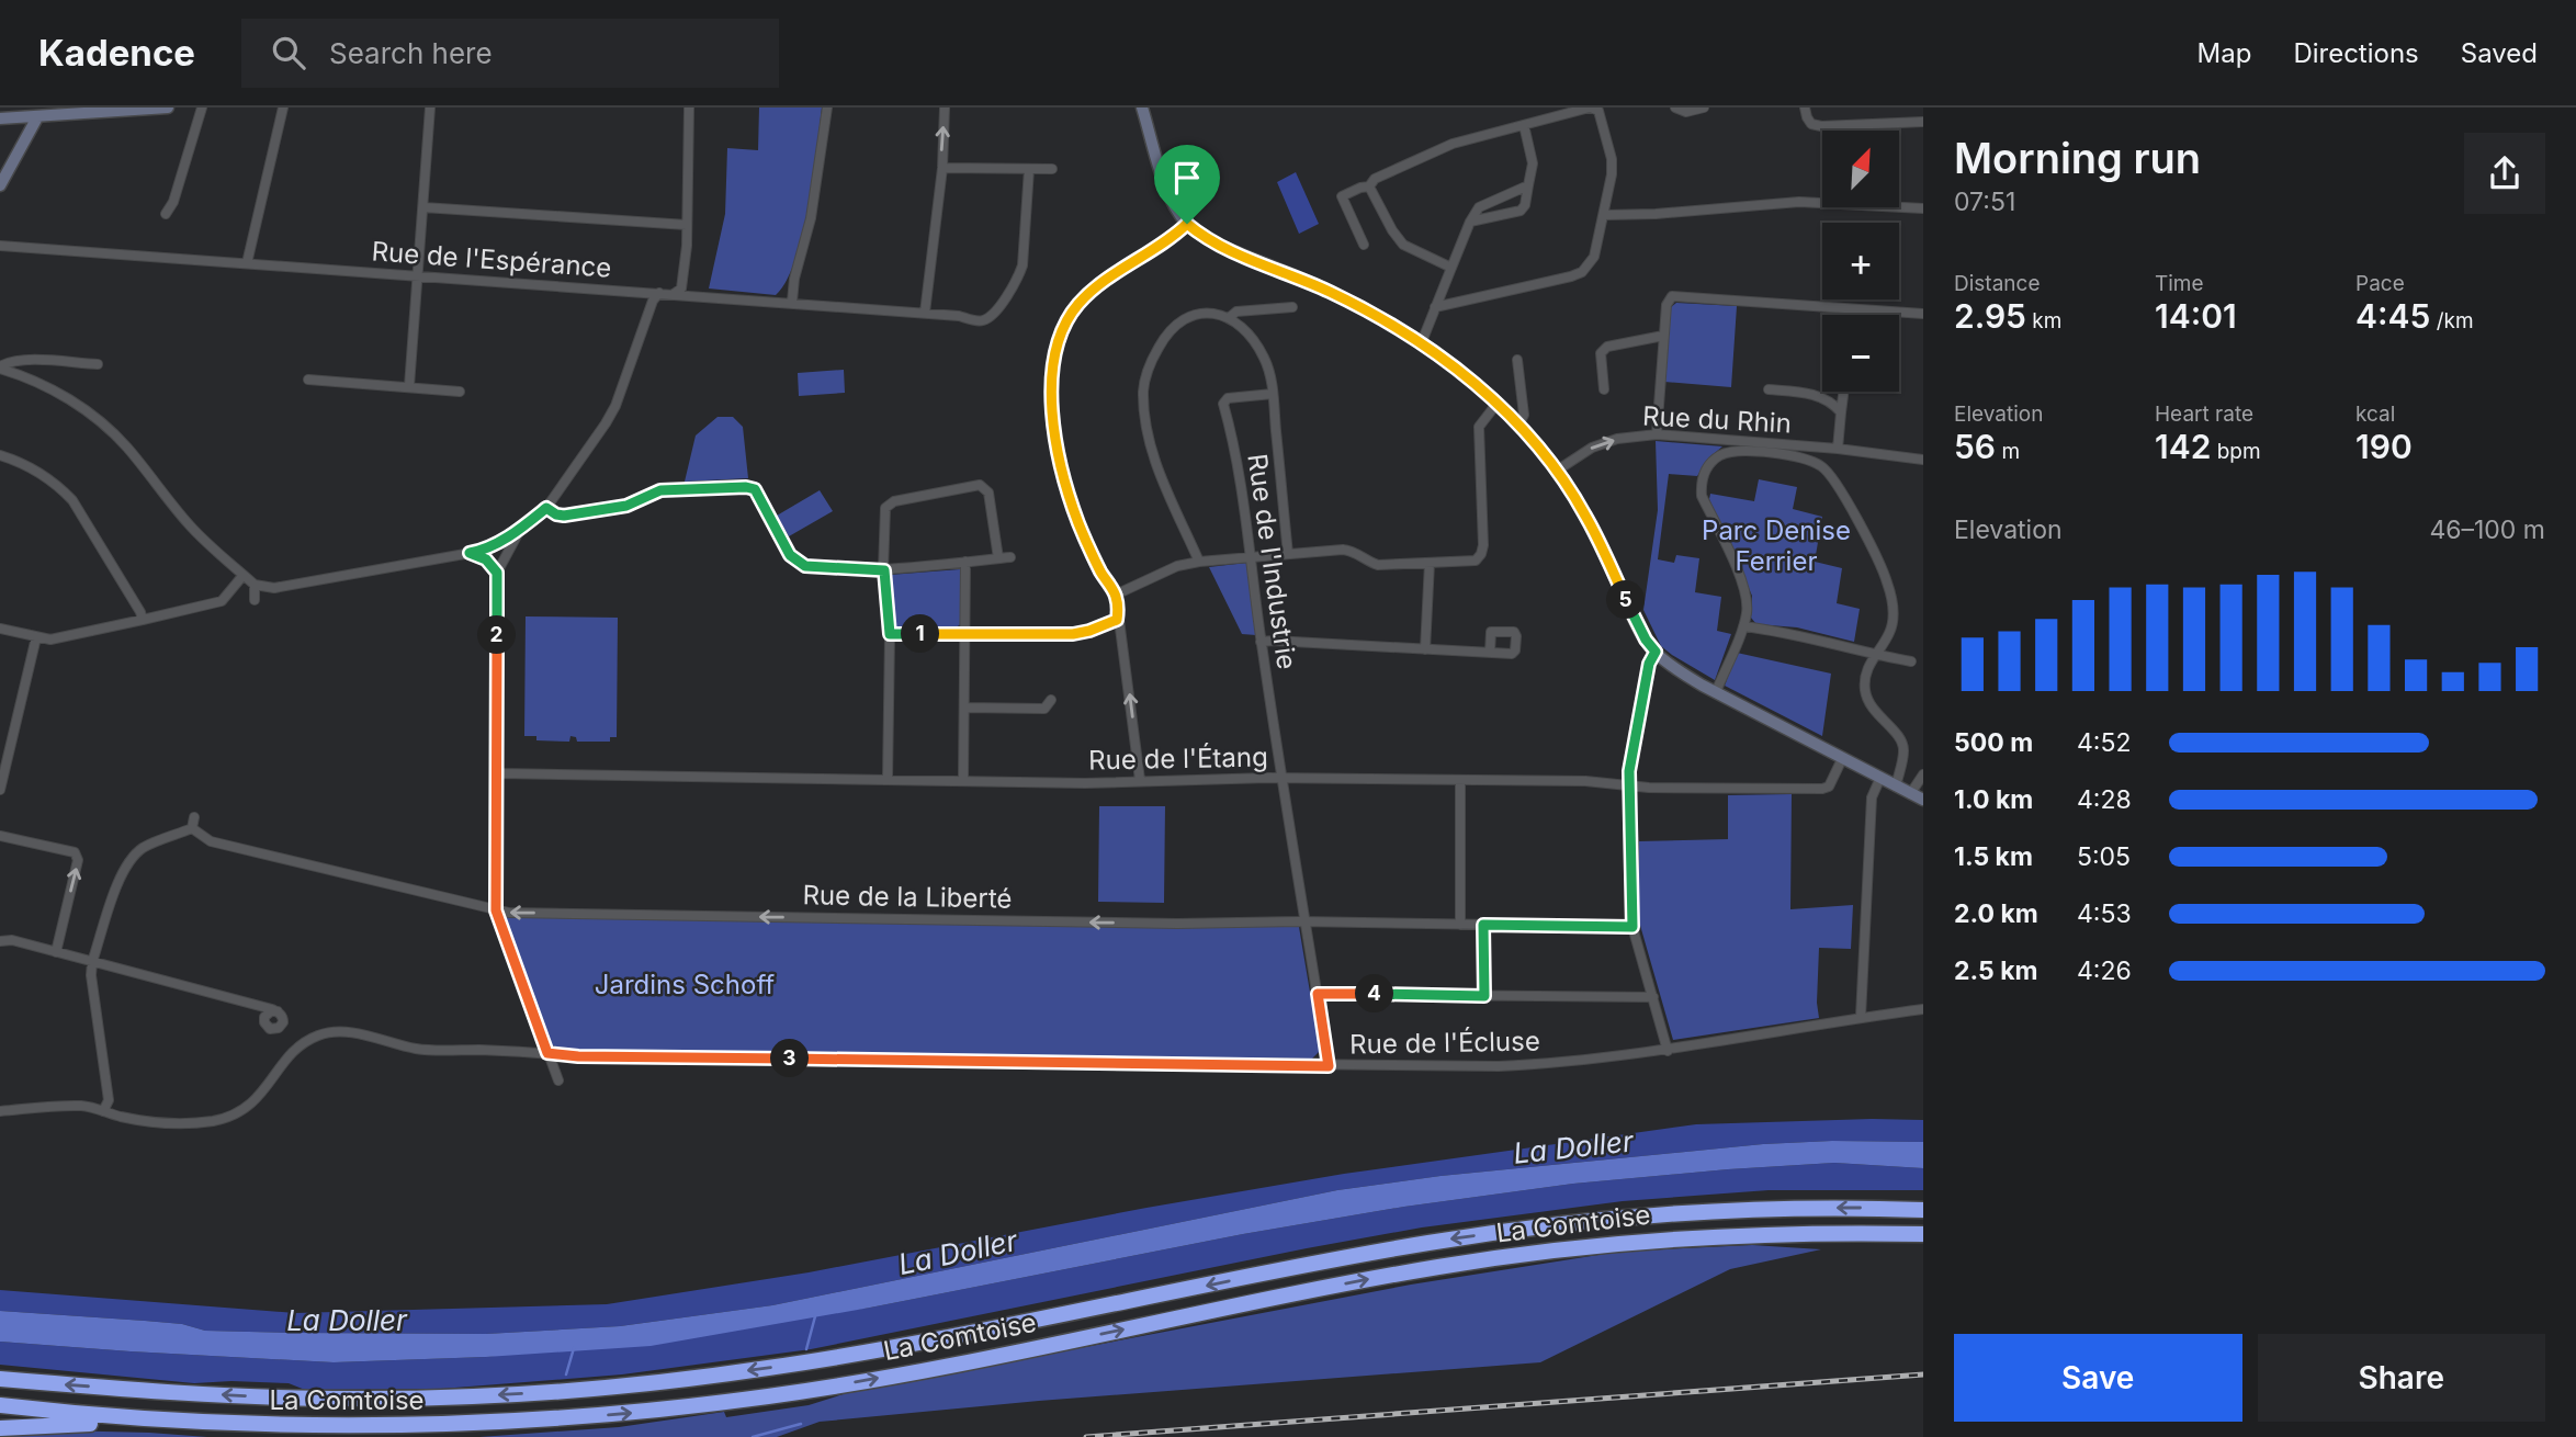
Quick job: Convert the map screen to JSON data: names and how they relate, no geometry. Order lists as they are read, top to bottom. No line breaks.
{"streets":{"highway":["La Comtoise"],"street":["Rue de l'Espérance","Rue du Rhin","Rue de l'Industrie","Rue de l'Étang","Rue de la Liberté","Rue de l'Écluse"]},"crossings":[["Rue de l'Industrie","Rue de l'Étang"],["Rue de l'Industrie","Rue de la Liberté"],["Rue de l'Industrie","Rue de l'Écluse"]],"one_way":["Rue de la Liberté"],"water":["La Doller"],"parks":["Parc Denise Ferrier","Jardins Schoff"],"north":"top right","page":{"header":"Kadence","search":"Search here","nav":["Map","Directions","Saved"],"heading":["Morning run","07:51"],"map_buttons":["+","−"],"stats":[["Distance","2.95 km"],["Time","14:01"],["Pace","4:45 /km"],["Elevation","56 m"],["Heart rate","142 bpm"],["kcal","190"]],"chart":["Elevation","46–100 m"],"pins":["5","1","2","4","3"],"list":[{"name":"500 m","note":"4:52"},{"name":"1.0 km","note":"4:28"},{"name":"1.5 km","note":"5:05"},{"name":"2.0 km","note":"4:53"},{"name":"2.5 km","note":"4:26"}],"buttons":["Save","Share"]}}
